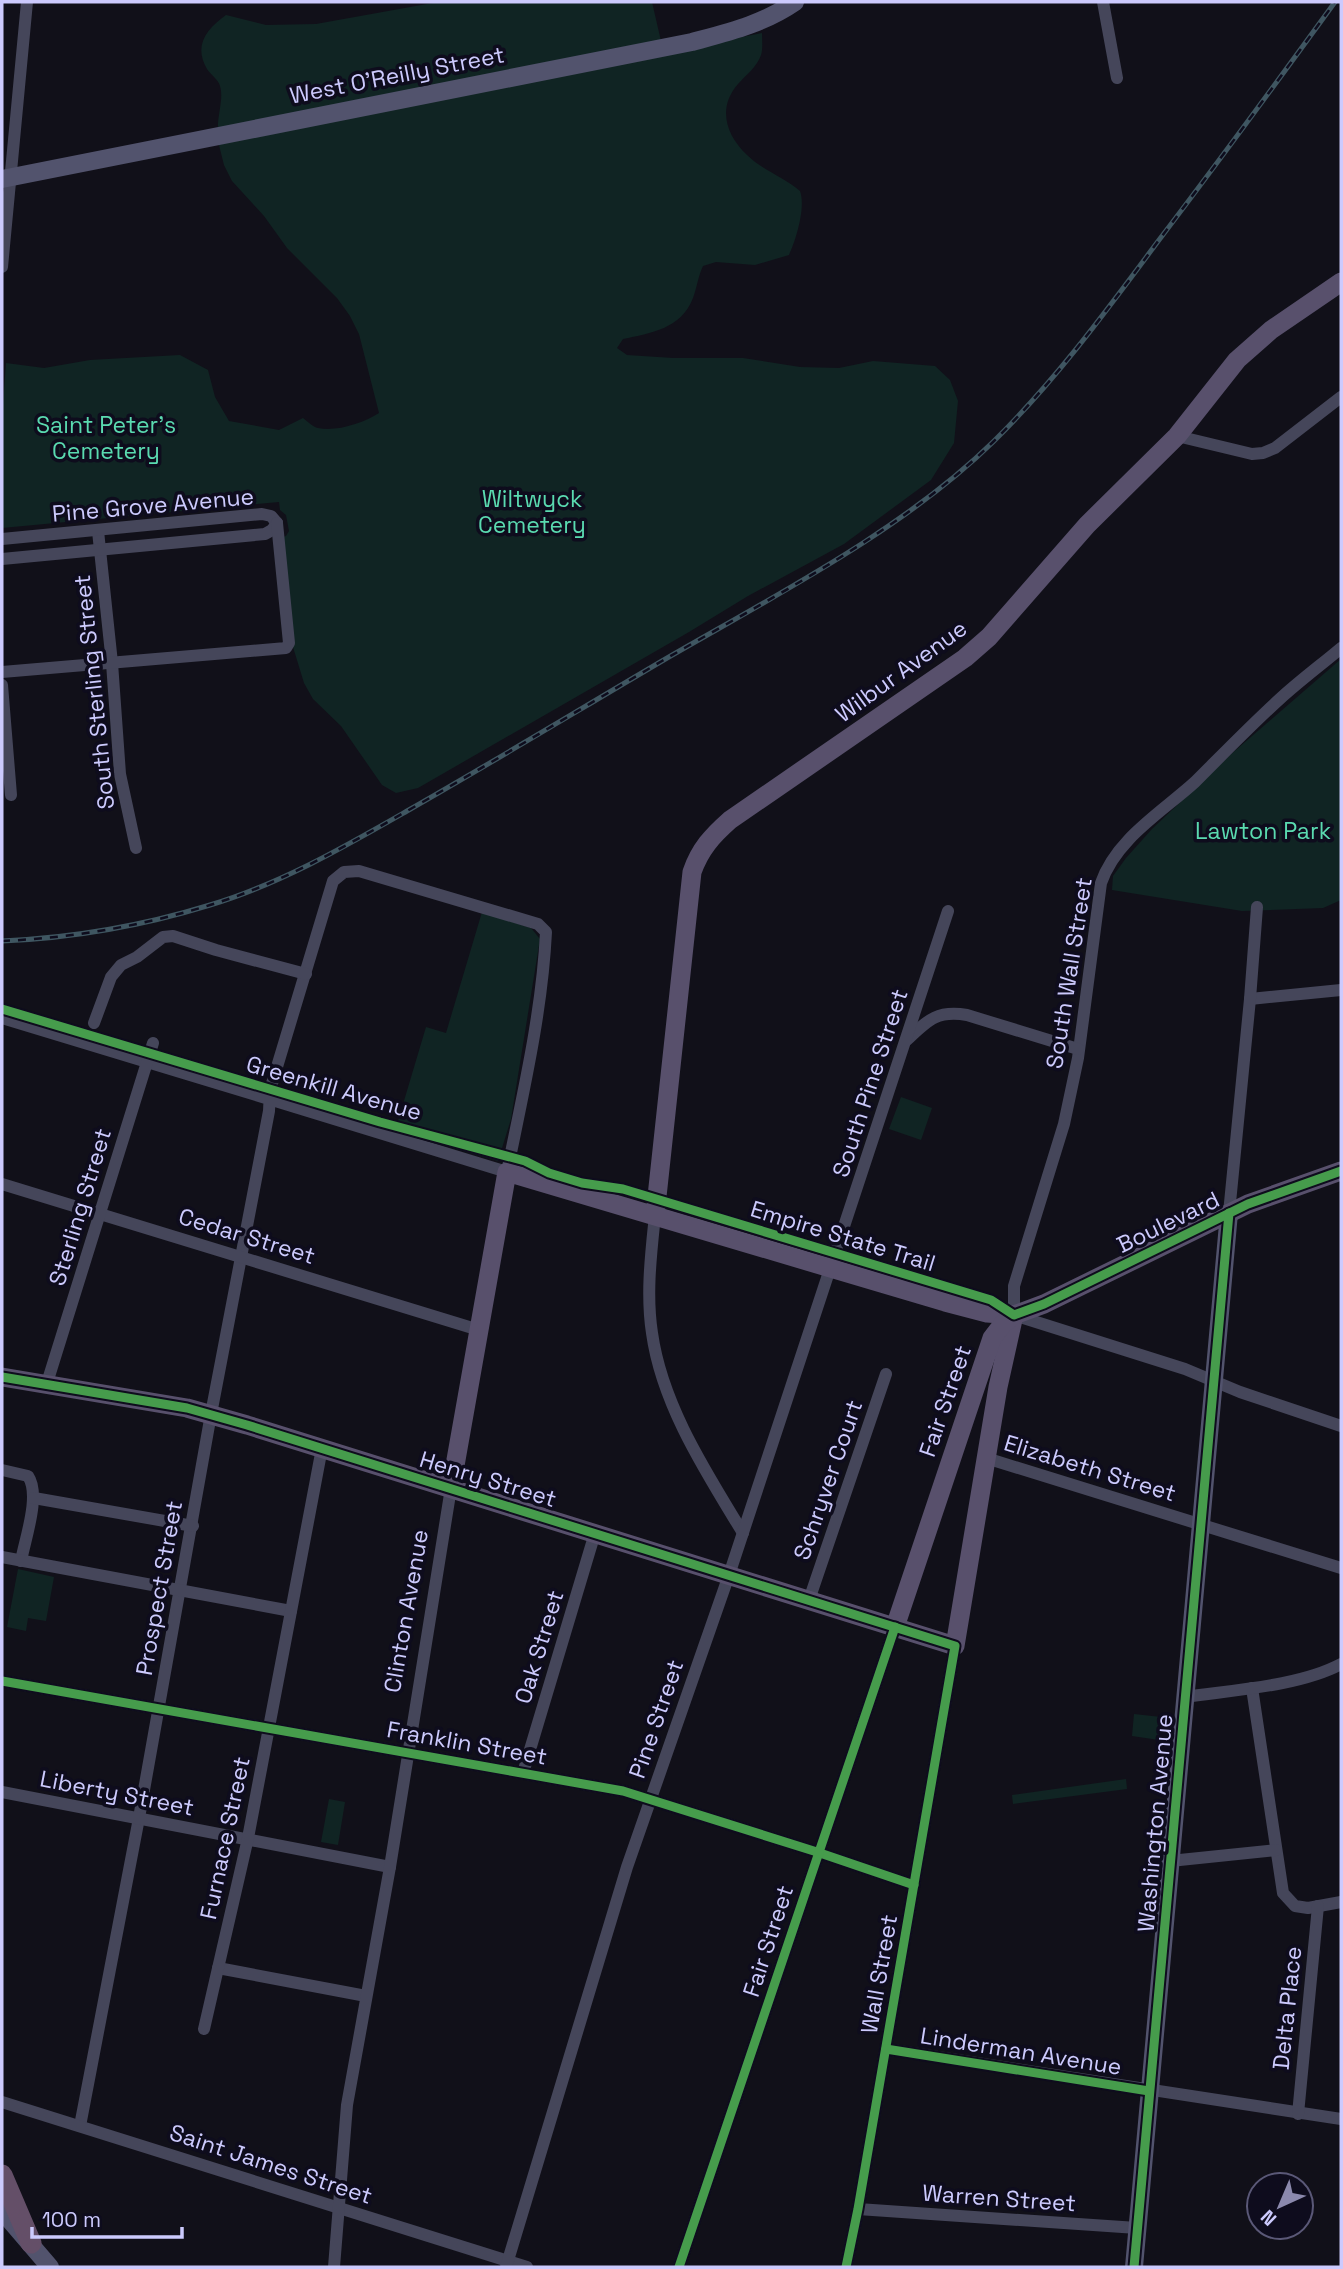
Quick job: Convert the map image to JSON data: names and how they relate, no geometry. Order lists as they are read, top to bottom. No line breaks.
{"streets":{"main road":["West O'Reilly Street","Wilbur Avenue","Greenkill Avenue","Boulevard","Fair Street","Henry Street","Clinton Avenue","Washington Avenue","Wall Street"],"street":["Pine Grove Avenue","South Sterling Street","South Wall Street","South Pine Street","Sterling Street","Cedar Street","Elizabeth Street","Schryver Court","Prospect Street","Oak Street","Pine Street","Franklin Street","Liberty Street","Furnace Street","Delta Place","Linderman Avenue","Saint James Street","Warren Street"],"cycle path":["Empire State Trail"]},"crossings":[["Pine Grove Avenue","South Sterling Street"],["Wilbur Avenue","Greenkill Avenue"],["South Wall Street","Greenkill Avenue"],["South Wall Street","Boulevard"],["South Wall Street","Fair Street"],["South Wall Street","Wall Street"],["South Pine Street","Greenkill Avenue"],["South Pine Street","Pine Street"],["Greenkill Avenue","Sterling Street"],["Greenkill Avenue","Boulevard"],["Greenkill Avenue","Fair Street"],["Greenkill Avenue","Prospect Street"],["Greenkill Avenue","Clinton Avenue"],["Greenkill Avenue","Pine Street"],["Greenkill Avenue","Washington Avenue"],["Greenkill Avenue","Wall Street"],["Sterling Street","Cedar Street"],["Sterling Street","Henry Street"],["Boulevard","Fair Street"],["Boulevard","Washington Avenue"],["Boulevard","Wall Street"],["Cedar Street","Prospect Street"],["Cedar Street","Clinton Avenue"],["Fair Street","Henry Street"],["Fair Street","Franklin Street"],["Fair Street","Wall Street"],["Elizabeth Street","Washington Avenue"],["Elizabeth Street","Wall Street"],["Henry Street","Schryver Court"],["Henry Street","Prospect Street"],["Henry Street","Clinton Avenue"],["Henry Street","Oak Street"],["Henry Street","Pine Street"],["Henry Street","Furnace Street"],["Henry Street","Wall Street"],["Prospect Street","Clinton Avenue"],["Prospect Street","Franklin Street"],["Prospect Street","Liberty Street"],["Prospect Street","Saint James Street"],["Clinton Avenue","Franklin Street"],["Clinton Avenue","Liberty Street"],["Clinton Avenue","Saint James Street"],["Oak Street","Franklin Street"],["Pine Street","Franklin Street"],["Pine Street","Saint James Street"],["Franklin Street","Furnace Street"],["Franklin Street","Wall Street"],["Liberty Street","Furnace Street"],["Washington Avenue","Linderman Avenue"],["Washington Avenue","Warren Street"],["Wall Street","Linderman Avenue"],["Wall Street","Warren Street"],["Delta Place","Linderman Avenue"]],"parks":["Saint Peter's Cemetery","Wiltwyck Cemetery","Lawton Park"],"scale_bar":"100 m","north":"bottom left"}
